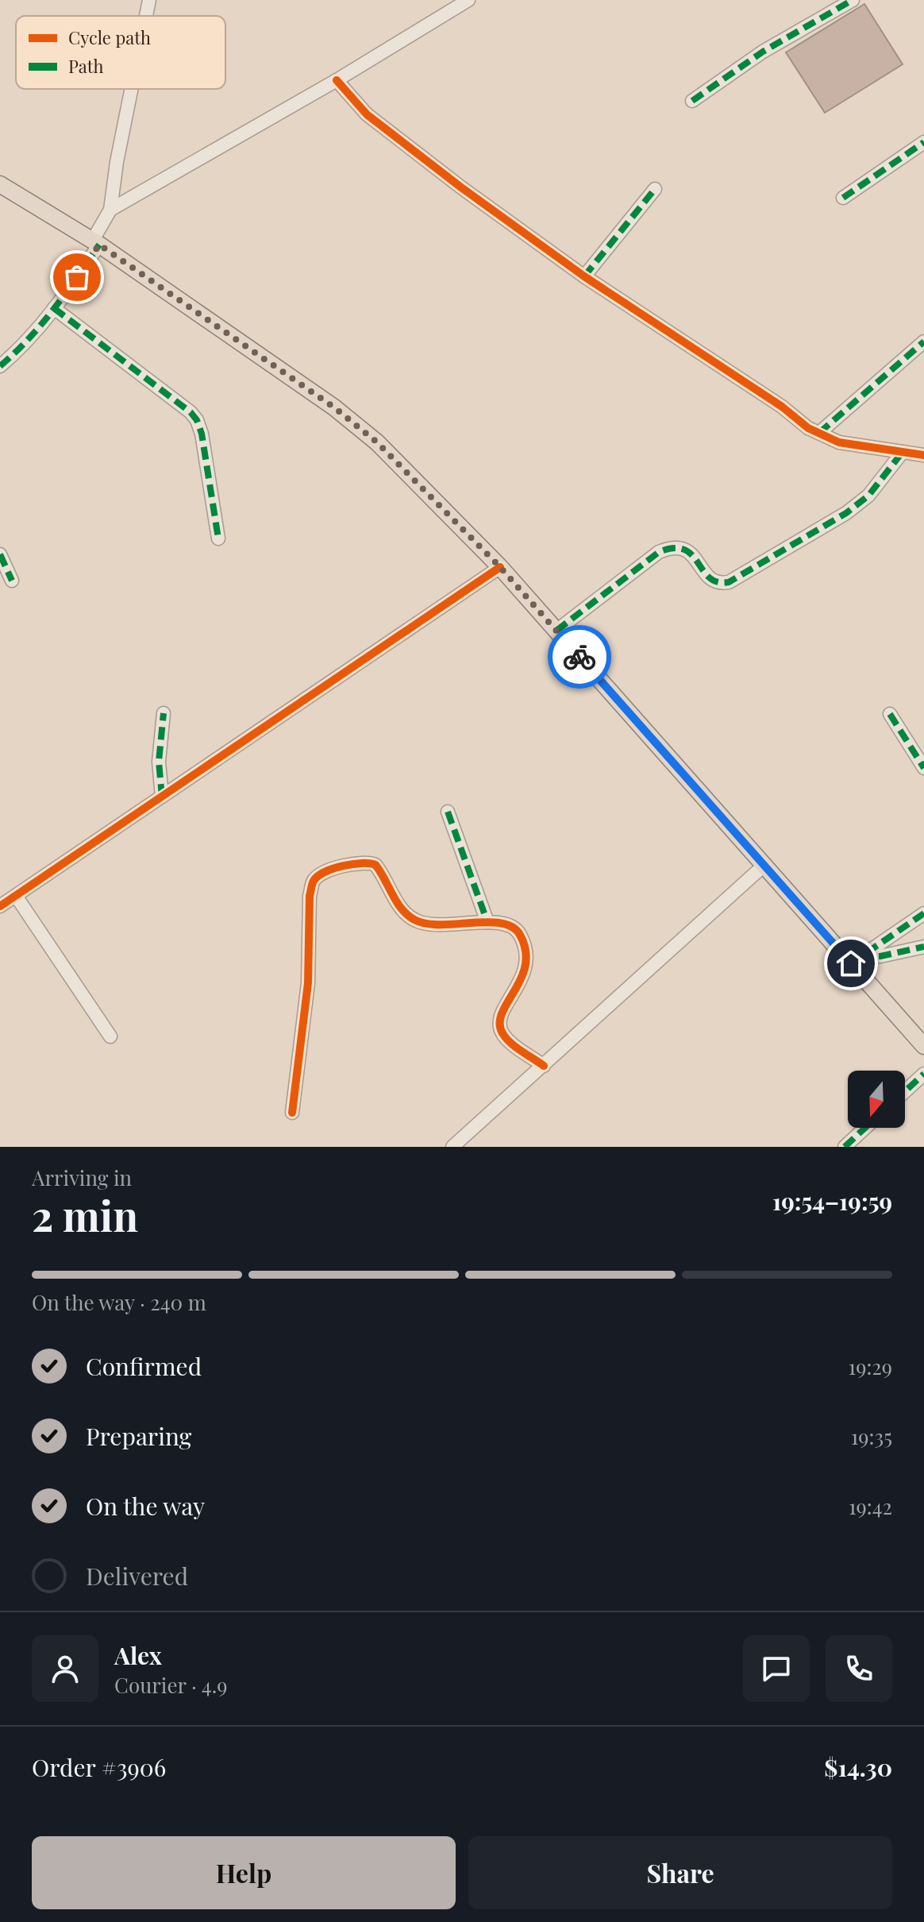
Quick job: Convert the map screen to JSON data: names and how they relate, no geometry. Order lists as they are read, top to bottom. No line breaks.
{"legend":["Cycle path","Path"],"north":"bottom","page":{"heading":["2 min","Arriving in","19:54–19:59"],"panel":["Alex","Courier · 4.9","Order #3906","$14.30"],"bar":"On the way · 240 m","list":[["Confirmed","19:29"],["Preparing","19:35"],["On the way","19:42"],"Delivered"],"buttons":["Help","Share"]}}
